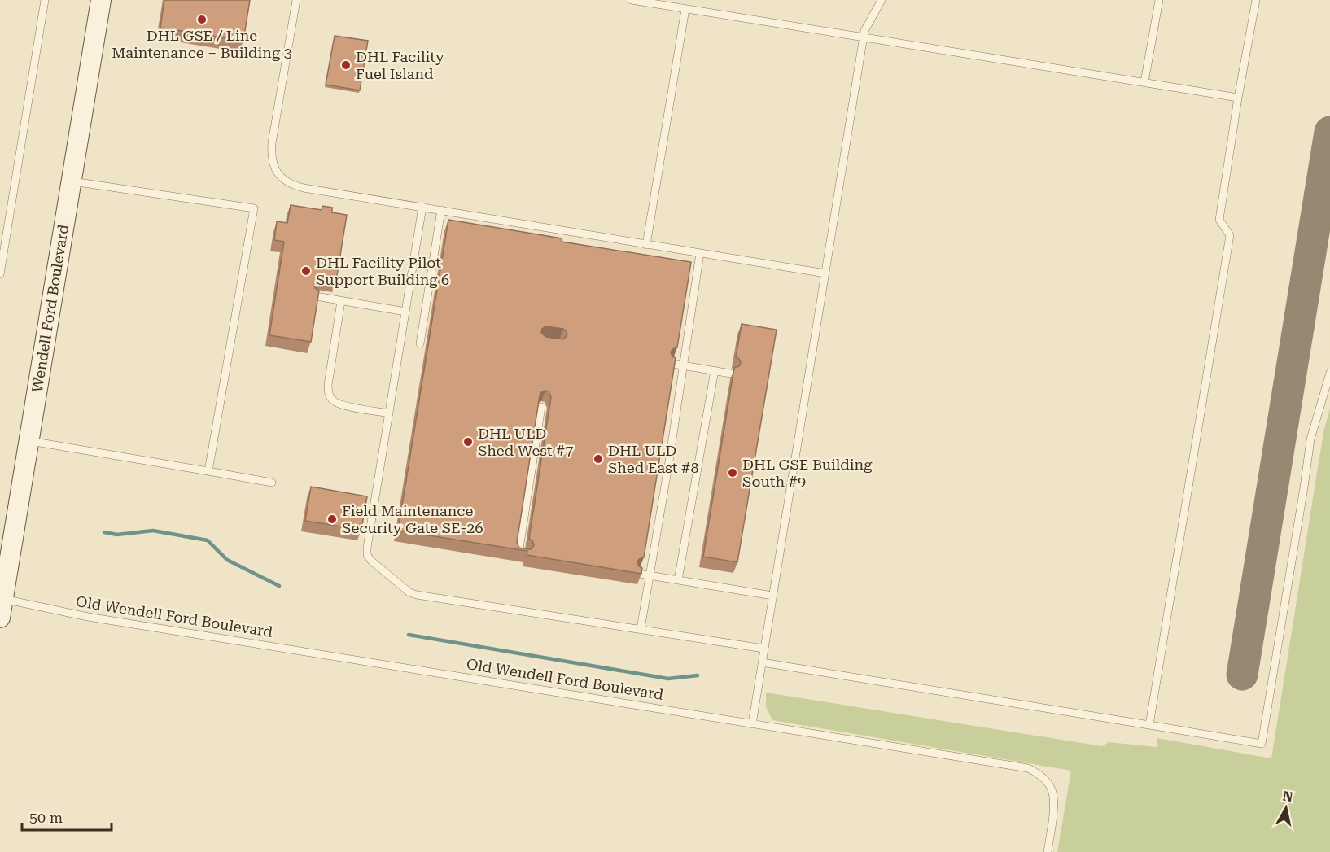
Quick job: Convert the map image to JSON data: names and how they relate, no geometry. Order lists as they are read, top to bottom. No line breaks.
{"streets":{"street":["Wendell Ford Boulevard"],"lane":["Old Wendell Ford Boulevard"]},"crossings":[["Wendell Ford Boulevard","Old Wendell Ford Boulevard"]],"places":["DHL GSE / Line Maintenance – Building 3","DHL Facility Fuel Island","DHL Facility Pilot Support Building 6","DHL ULD Shed West #7","DHL ULD Shed East #8","DHL GSE Building South #9","Field Maintenance Security Gate SE-26"],"scale_bar":"50 m","north":"top"}
